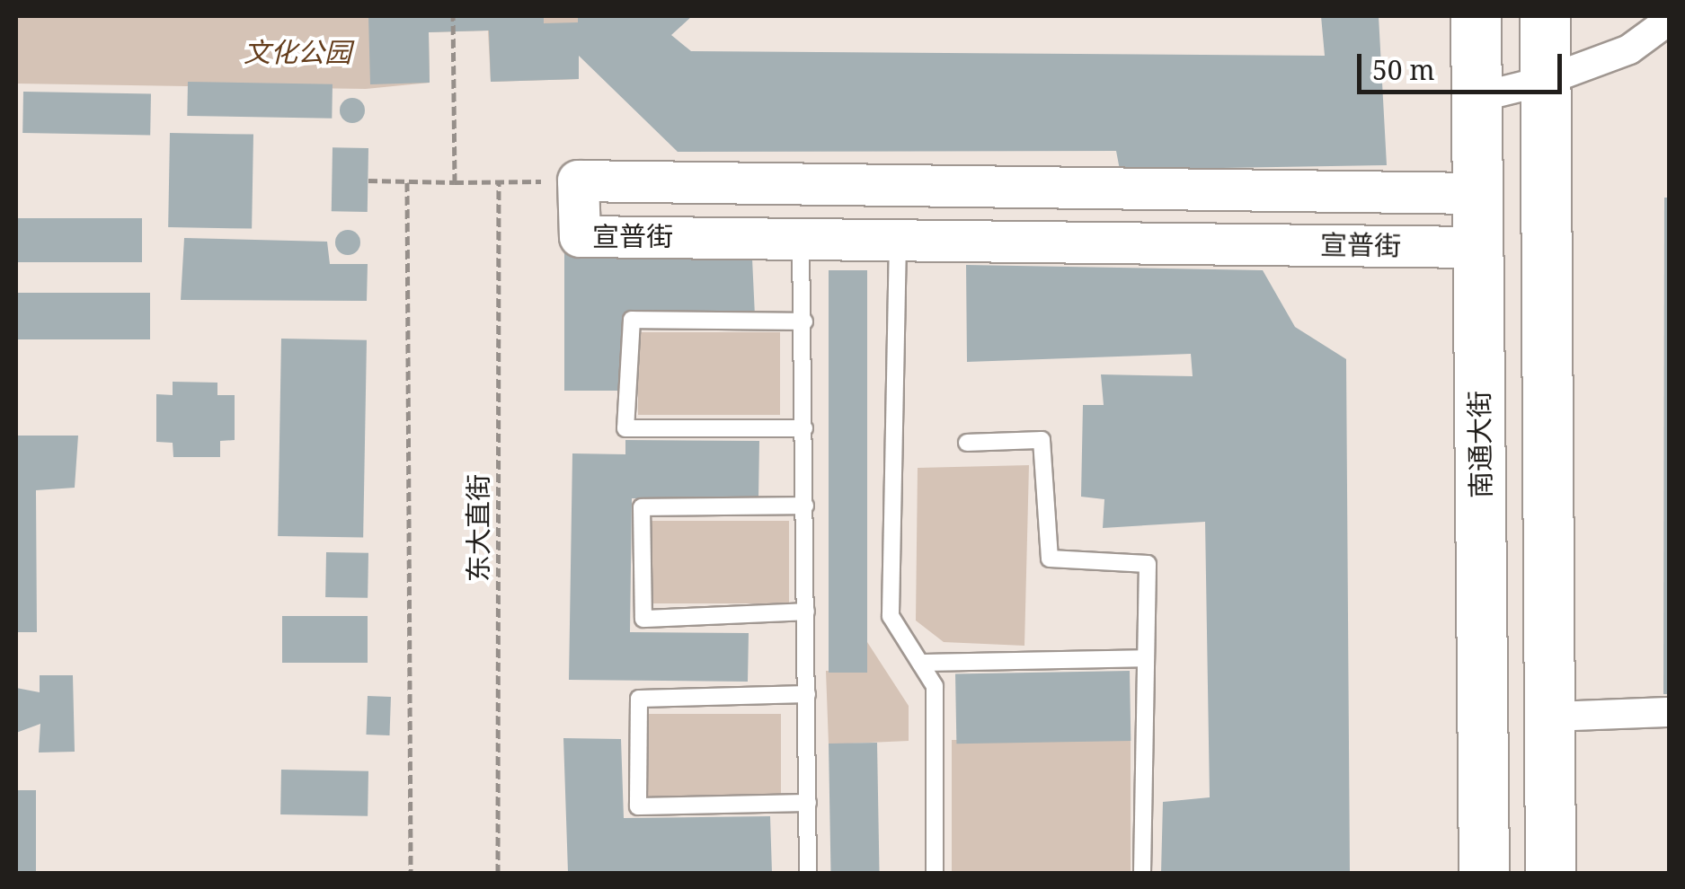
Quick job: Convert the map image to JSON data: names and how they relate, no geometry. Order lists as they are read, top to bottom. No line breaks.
{"streets":{"highway":["南通大街"],"street":["宣普街"],"path":["东大直街"]},"crossings":[["宣普街","南通大街"]],"parks":["文化公园"],"scale_bar":"50 m"}
